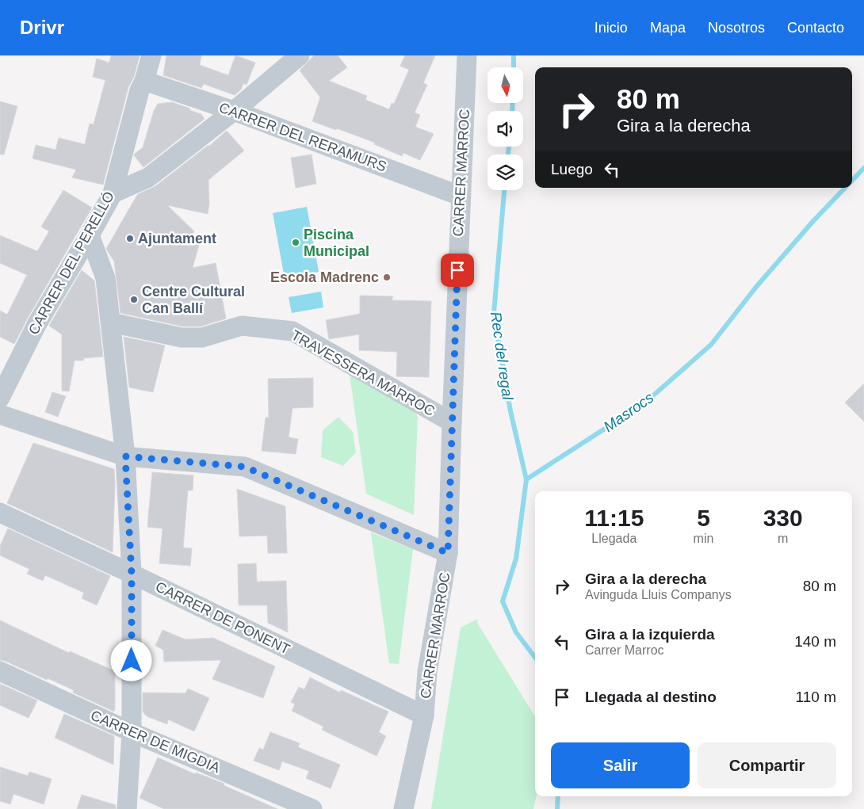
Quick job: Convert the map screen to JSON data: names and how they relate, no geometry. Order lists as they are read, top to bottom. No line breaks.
{"streets":{"street":["CARRER DEL RERAMURS","CARRER MARROC","CARRER DEL PERELLÓ","TRAVESSERA MARROC","CARRER DE PONENT","CARRER DE MIGDIA"]},"crossings":[["CARRER DEL RERAMURS","CARRER MARROC"],["CARRER DEL RERAMURS","CARRER DEL PERELLÓ"],["CARRER MARROC","TRAVESSERA MARROC"],["CARRER MARROC","CARRER DE PONENT"]],"water":["Rec del regal","Masrocs"],"places":["Ajuntament","Piscina Municipal","Escola Madrenc","Centre Cultural Can Ballí"],"north":"bottom","page":{"header":"Drivr","nav":["Inicio","Mapa","Nosotros","Contacto"],"turn":["80 m","Gira a la derecha"],"then":"Luego","eta":["11:15","Llegada","5","min","330","m"],"list":[{"name":"Gira a la derecha","note":"Avinguda Lluis Companys","value":"80 m"},{"name":"Gira a la izquierda","note":"Carrer Marroc","value":"140 m"},{"name":"Llegada al destino","value":"110 m"}],"buttons":["Salir","Compartir"]}}
